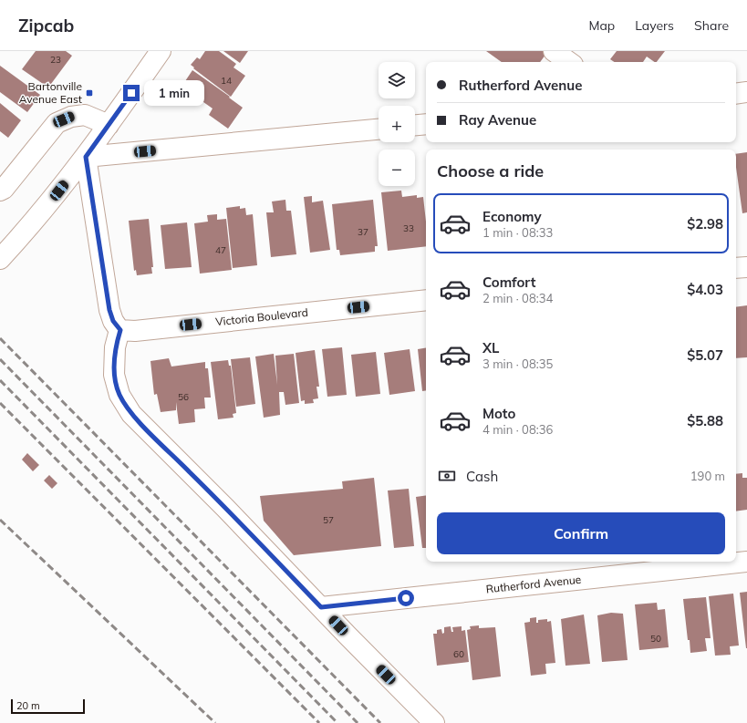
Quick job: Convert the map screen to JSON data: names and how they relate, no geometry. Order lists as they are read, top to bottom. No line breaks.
{"streets":{"street":["Victoria Boulevard","Rutherford Avenue"]},"places":{"transit":["Bartonville Avenue East"]},"house_numbers":["23","14","33","37","47","56","57","50","60"],"scale_bar":"20 m","page":{"header":"Zipcab","nav":["Map","Layers","Share"],"map_buttons":["+","−"],"banner":["Rutherford Avenue","Ray Avenue"],"bubble":"1 min","heading":"Choose a ride","list":[{"name":"Economy","note":"1 min · 08:33","value":"$2.98"},{"name":"Comfort","note":"2 min · 08:34","value":"$4.03"},{"name":"XL","note":"3 min · 08:35","value":"$5.07"},{"name":"Moto","note":"4 min · 08:36","value":"$5.88"}],"pay":["Cash","190 m"],"buttons":"Confirm","scale":"20 m"}}
